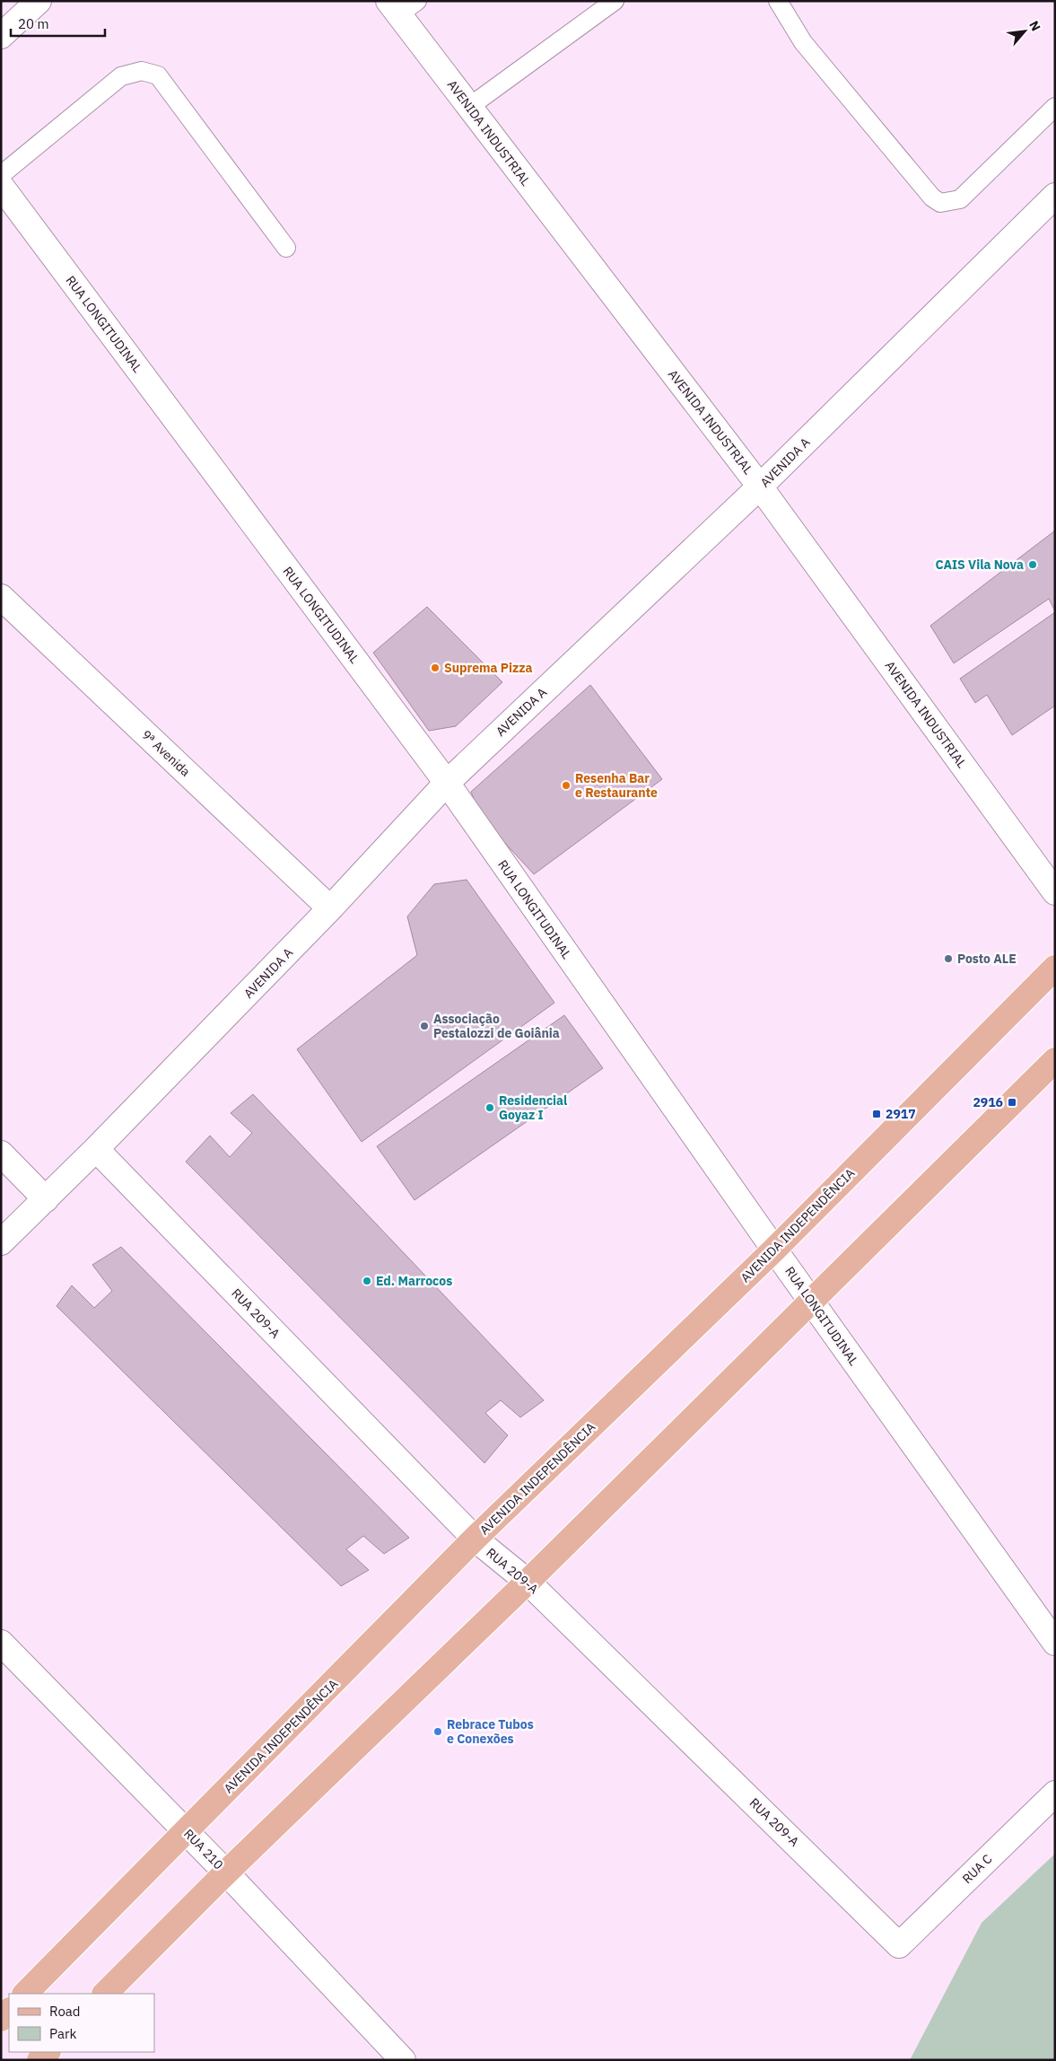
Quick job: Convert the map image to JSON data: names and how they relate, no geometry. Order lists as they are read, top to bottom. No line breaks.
{"streets":{"main road":["AVENIDA INDEPENDÊNCIA"],"street":["AVENIDA INDUSTRIAL","RUA LONGITUDINAL","AVENIDA A","9ª Avenida","RUA 209-A","RUA 210","RUA C"]},"crossings":[["AVENIDA INDUSTRIAL","AVENIDA A"],["RUA LONGITUDINAL","AVENIDA A"],["RUA LONGITUDINAL","AVENIDA INDEPENDÊNCIA"],["AVENIDA A","9ª Avenida"],["AVENIDA A","RUA 209-A"],["AVENIDA INDEPENDÊNCIA","RUA 209-A"],["AVENIDA INDEPENDÊNCIA","RUA 210"],["RUA 209-A","RUA C"]],"places":{"other":["CAIS Vila Nova","Suprema Pizza","Resenha Bar e Restaurante","Posto ALE","Associação Pestalozzi de Goiânia","Residencial Goyaz I","Ed. Marrocos","Rebrace Tubos e Conexões"],"transit":["2916","2917"]},"legend":["Road","Park"],"scale_bar":"20 m","north":"top right"}
